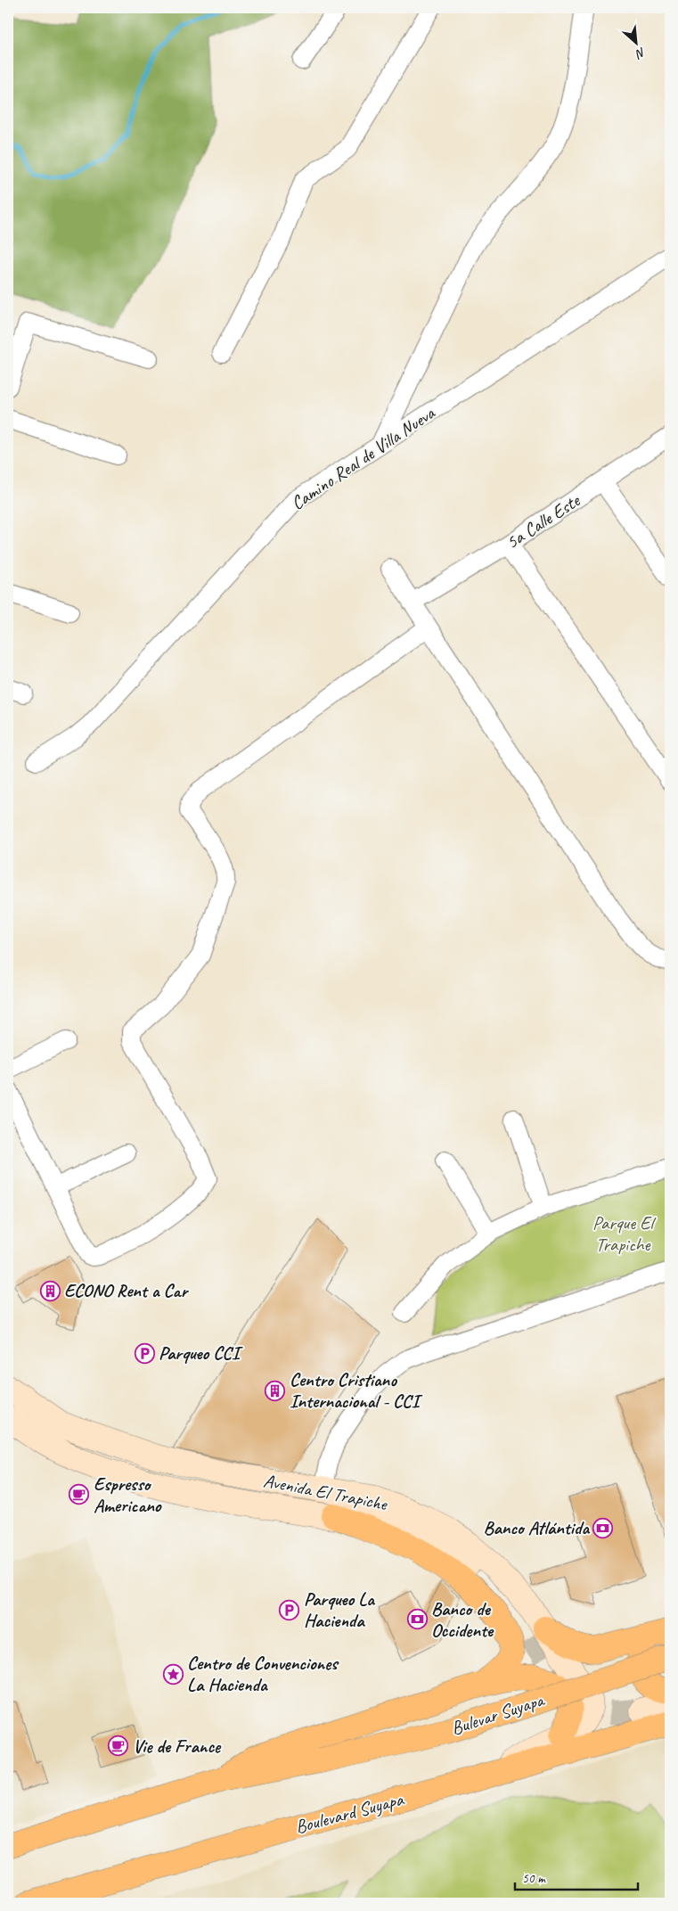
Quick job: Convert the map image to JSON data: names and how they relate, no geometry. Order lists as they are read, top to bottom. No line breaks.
{"streets":{"main road":["Avenida El Trapiche","Bulevar Suyapa","Boulevard Suyapa"],"street":["Camino Real de Villa Nueva","5a Calle Este"]},"crossings":[["Avenida El Trapiche","Boulevard Suyapa"]],"parks":["Parque El Trapiche"],"places":{"building":["ECONO Rent a Car","Centro Cristiano Internacional - CCI"],"parking":["Parqueo CCI","Parqueo La Hacienda"],"cafe":["Espresso Americano","Vie de France"],"bank":["Banco Atlántida","Banco de Occidente"],"place":["Centro de Convenciones La Hacienda"]},"scale_bar":"50 m","north":"bottom right"}
